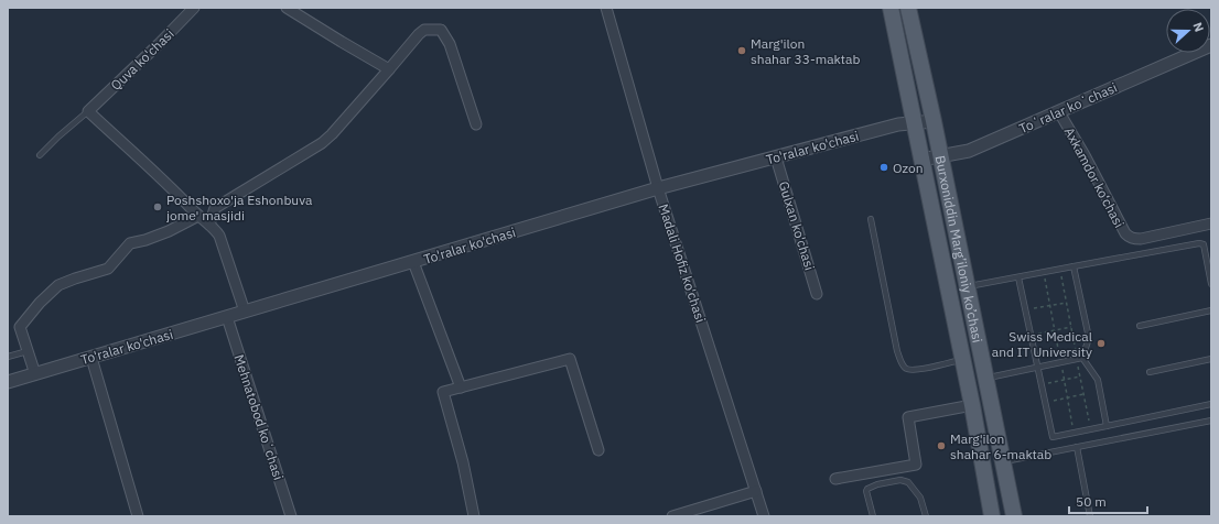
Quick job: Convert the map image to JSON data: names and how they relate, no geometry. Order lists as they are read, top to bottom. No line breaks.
{"streets":{"main road":["Burxoniddin Marg’iloniy ko’chasi"],"street":["Quva ko'chasi","Toʻralar koʻchasi","To'ralar ko'chasi","Axkamdor ko‘chasi","Gulxan ko'chasi","Madali Hofiz ko'chasi","Mehnatobod koʻchasi"]},"crossings":[["Toʻralar koʻchasi","Axkamdor ko‘chasi"],["Toʻralar koʻchasi","Burxoniddin Marg’iloniy ko’chasi"],["To'ralar ko'chasi","Gulxan ko'chasi"],["To'ralar ko'chasi","Burxoniddin Marg’iloniy ko’chasi"],["To'ralar ko'chasi","Madali Hofiz ko'chasi"],["To'ralar ko'chasi","Mehnatobod koʻchasi"]],"places":["Marg'ilon shahar 33-maktab","Ozon","Poshshoxo'ja Eshonbuva jome' masjidi","Swiss Medical and IT University","Marg'ilon shahar 6-maktab"],"scale_bar":"50 m","north":"right"}
